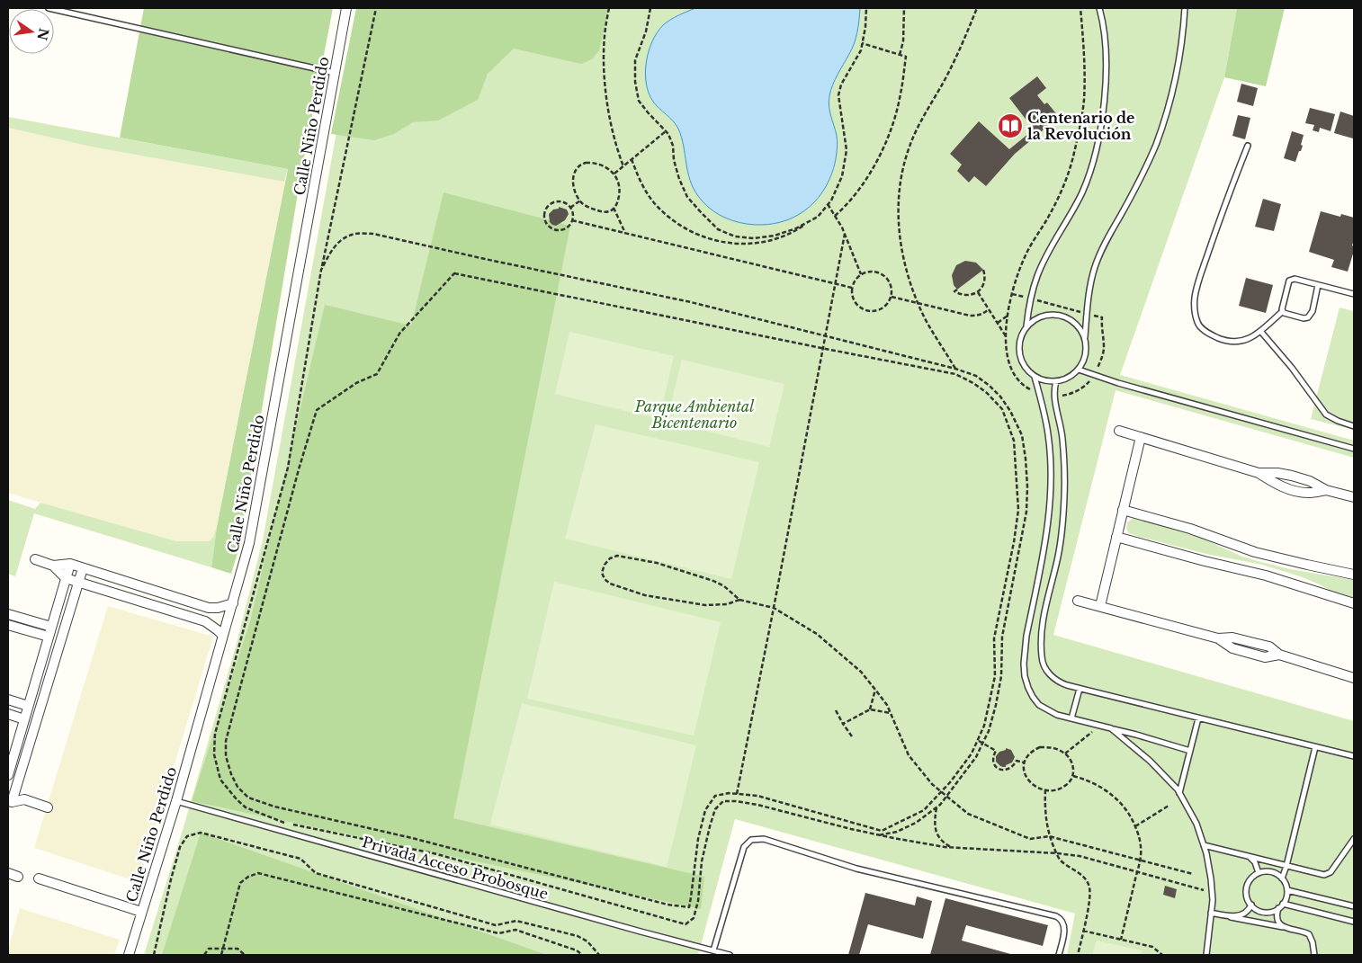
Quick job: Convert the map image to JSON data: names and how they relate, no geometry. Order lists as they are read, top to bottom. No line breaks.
{"streets":{"street":["Calle Niño Perdido"],"lane":["Privada Acceso Probosque"]},"crossings":[["Calle Niño Perdido","Privada Acceso Probosque"]],"parks":["Parque Ambiental Bicentenario"],"places":{"library":["Centenario de la Revolución"]},"north":"right"}
